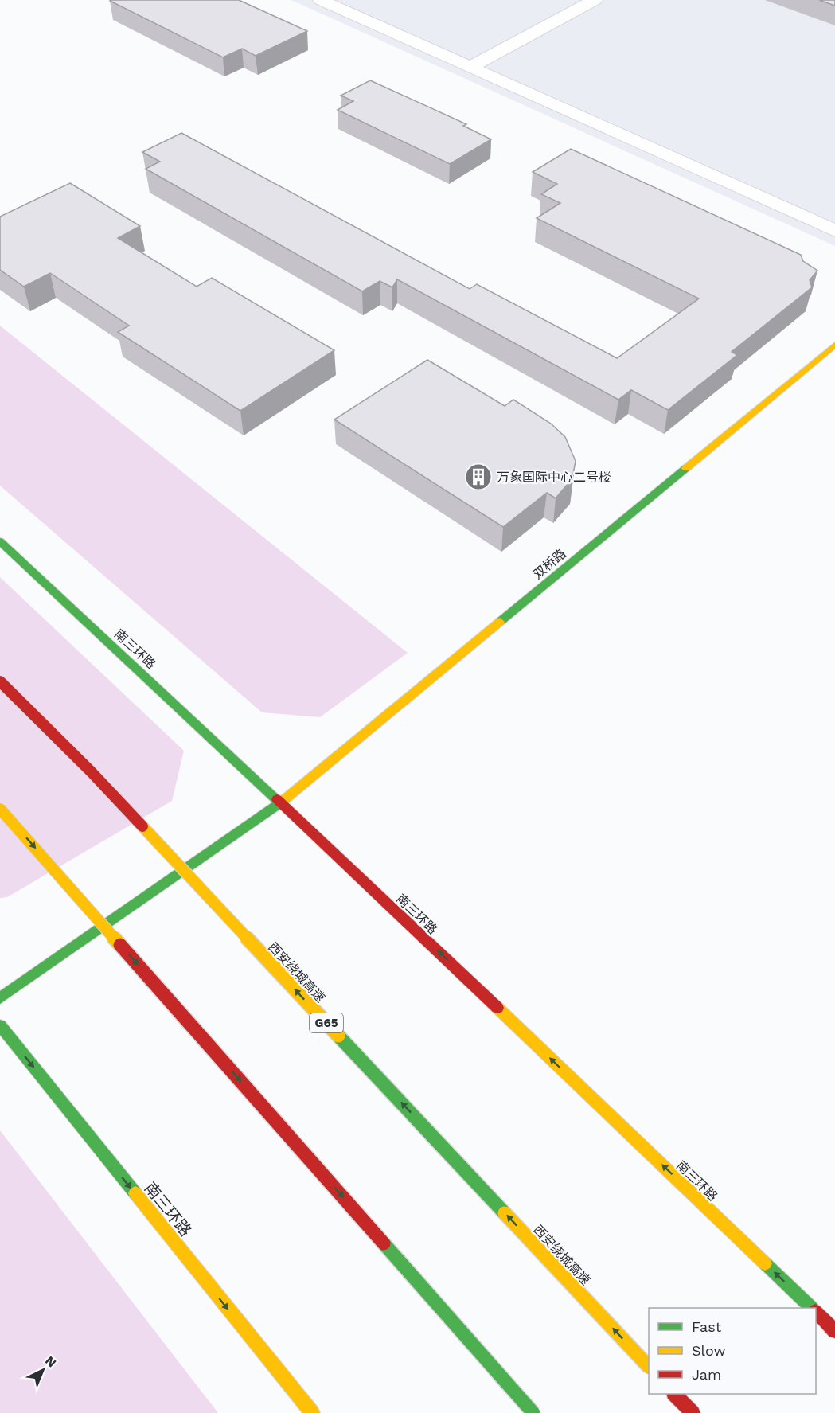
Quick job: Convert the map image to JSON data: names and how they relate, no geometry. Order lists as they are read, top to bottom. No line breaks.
{"streets":{"main road":["双桥路","南三环路","西安绕城高速","G65"]},"crossings":[["双桥路","南三环路"]],"one_way":["西安绕城高速"],"places":{"building":["万象国际中心二号楼"]},"legend":["Fast","Slow","Jam"],"north":"top right"}
